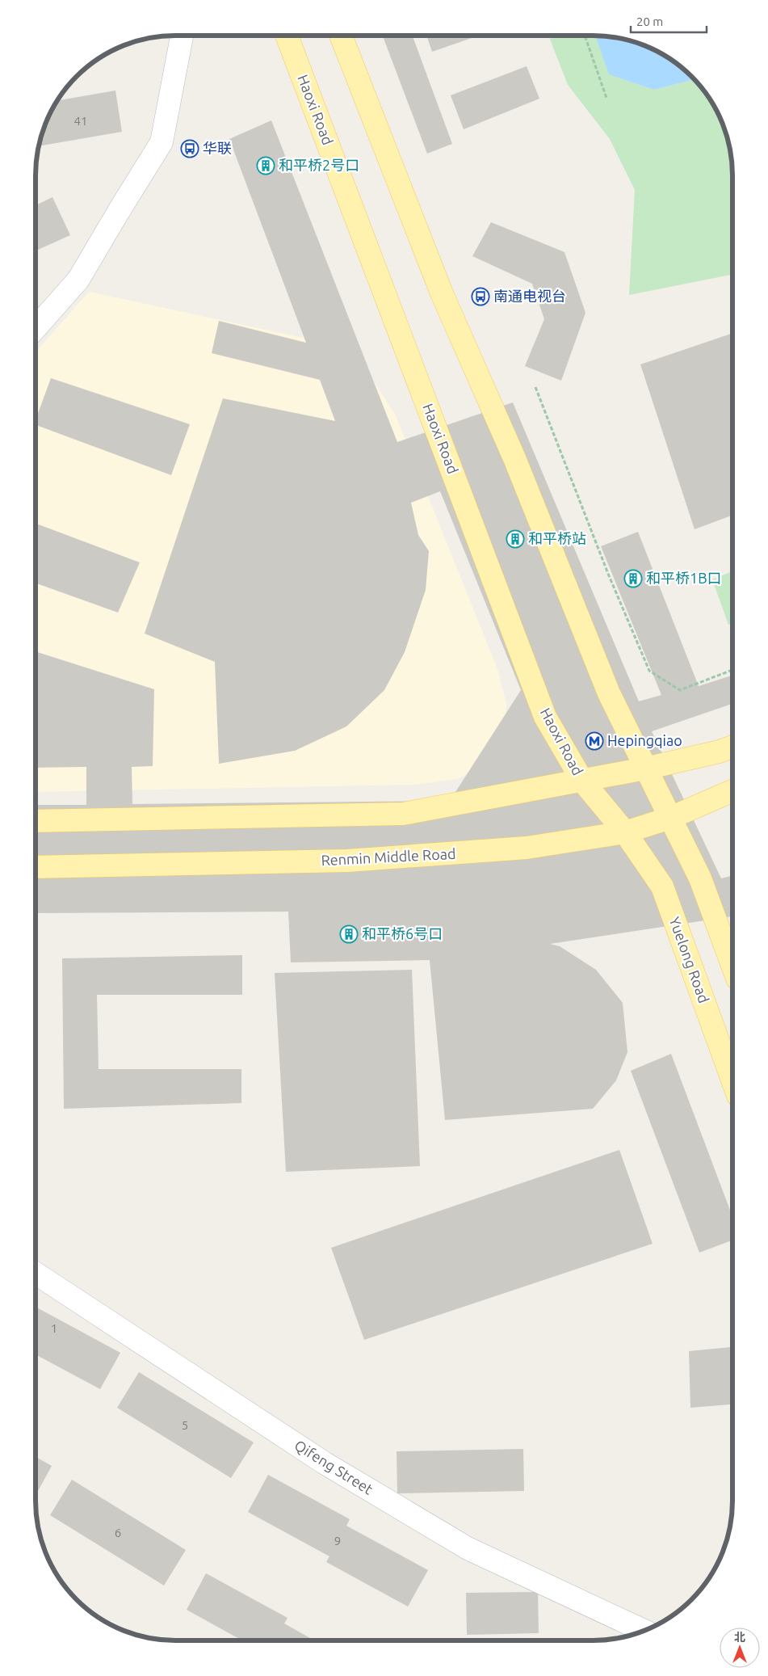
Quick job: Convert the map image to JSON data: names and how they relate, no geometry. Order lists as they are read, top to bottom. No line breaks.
{"streets":{"main road":["Haoxi Road","Renmin Middle Road","Yuelong Road"],"street":["Qifeng Street"]},"crossings":[["Haoxi Road","Renmin Middle Road"],["Haoxi Road","Yuelong Road"],["Renmin Middle Road","Yuelong Road"]],"places":{"bus stop":["华联","南通电视台"],"building":["和平桥2号口","和平桥站","和平桥1B口","和平桥6号口"],"metro station":["Hepingqiao"]},"house_numbers":["41","1","5","6","9"],"scale_bar":"20 m","north":"top"}
